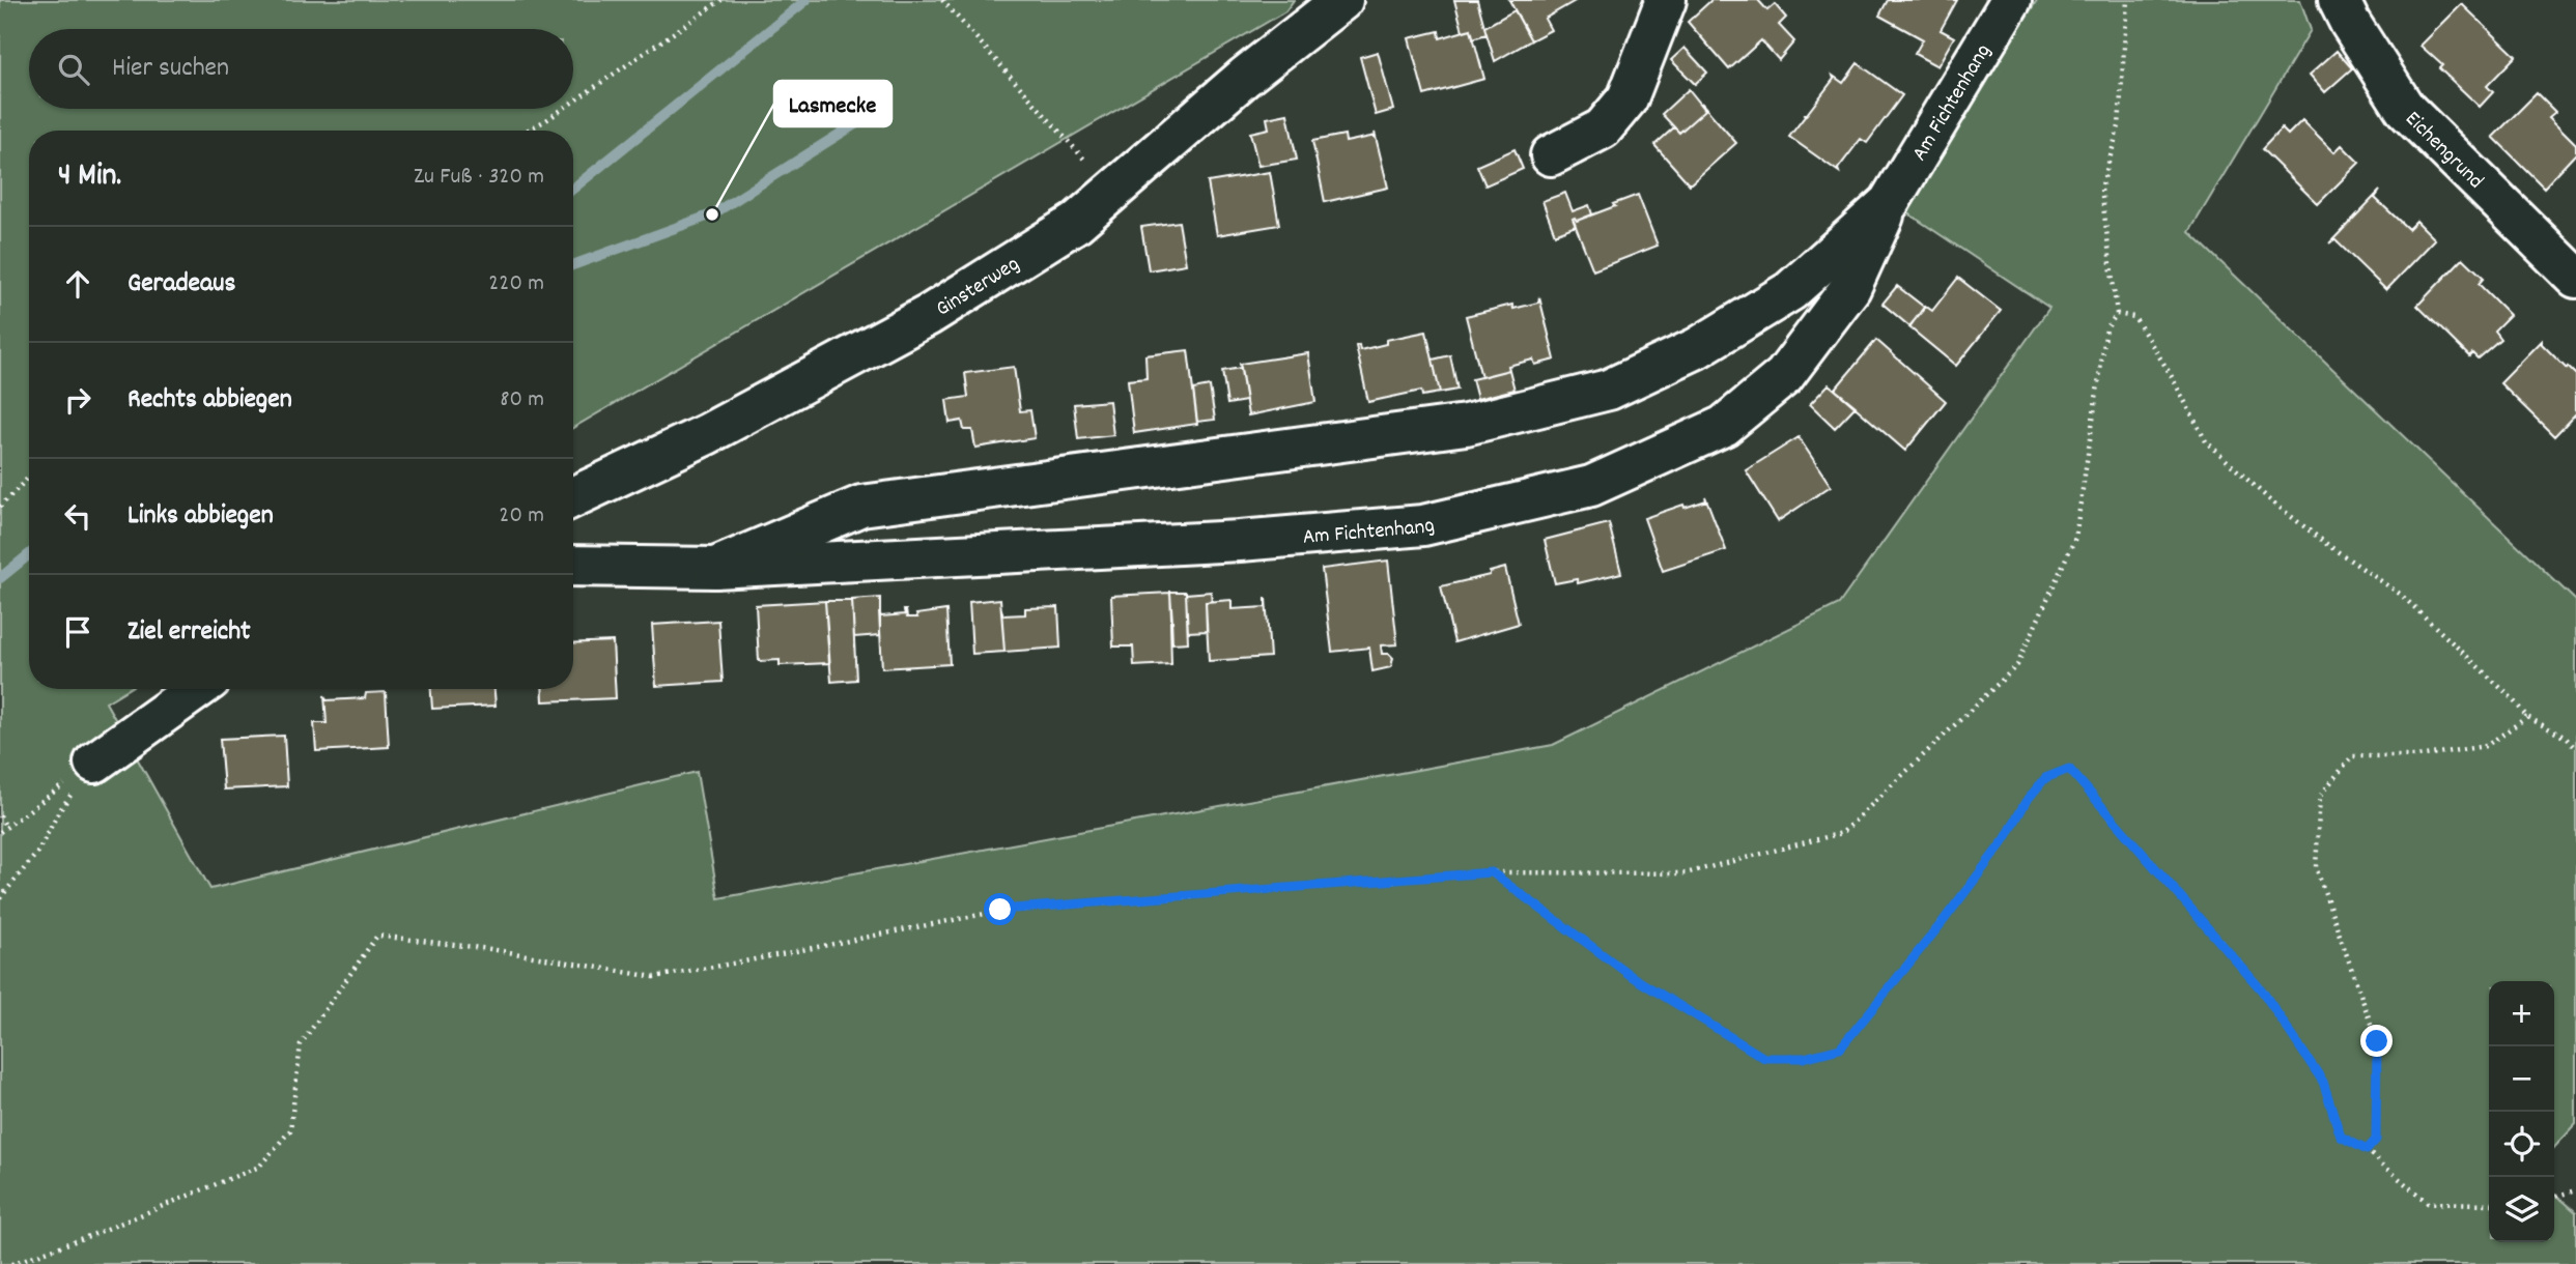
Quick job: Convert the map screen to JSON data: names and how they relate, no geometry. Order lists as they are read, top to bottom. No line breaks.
{"streets":{"street":["Am Fichtenhang","Eichengrund","Ginsterweg"]},"places":["Lasmecke"],"page":{"search":"Hier suchen","heading":["4 Min.","Zu Fuß · 320 m"],"list":[["Geradeaus","220 m"],["Rechts abbiegen","80 m"],["Links abbiegen","20 m"],"Ziel erreicht"],"map_buttons":["+","−"]}}
